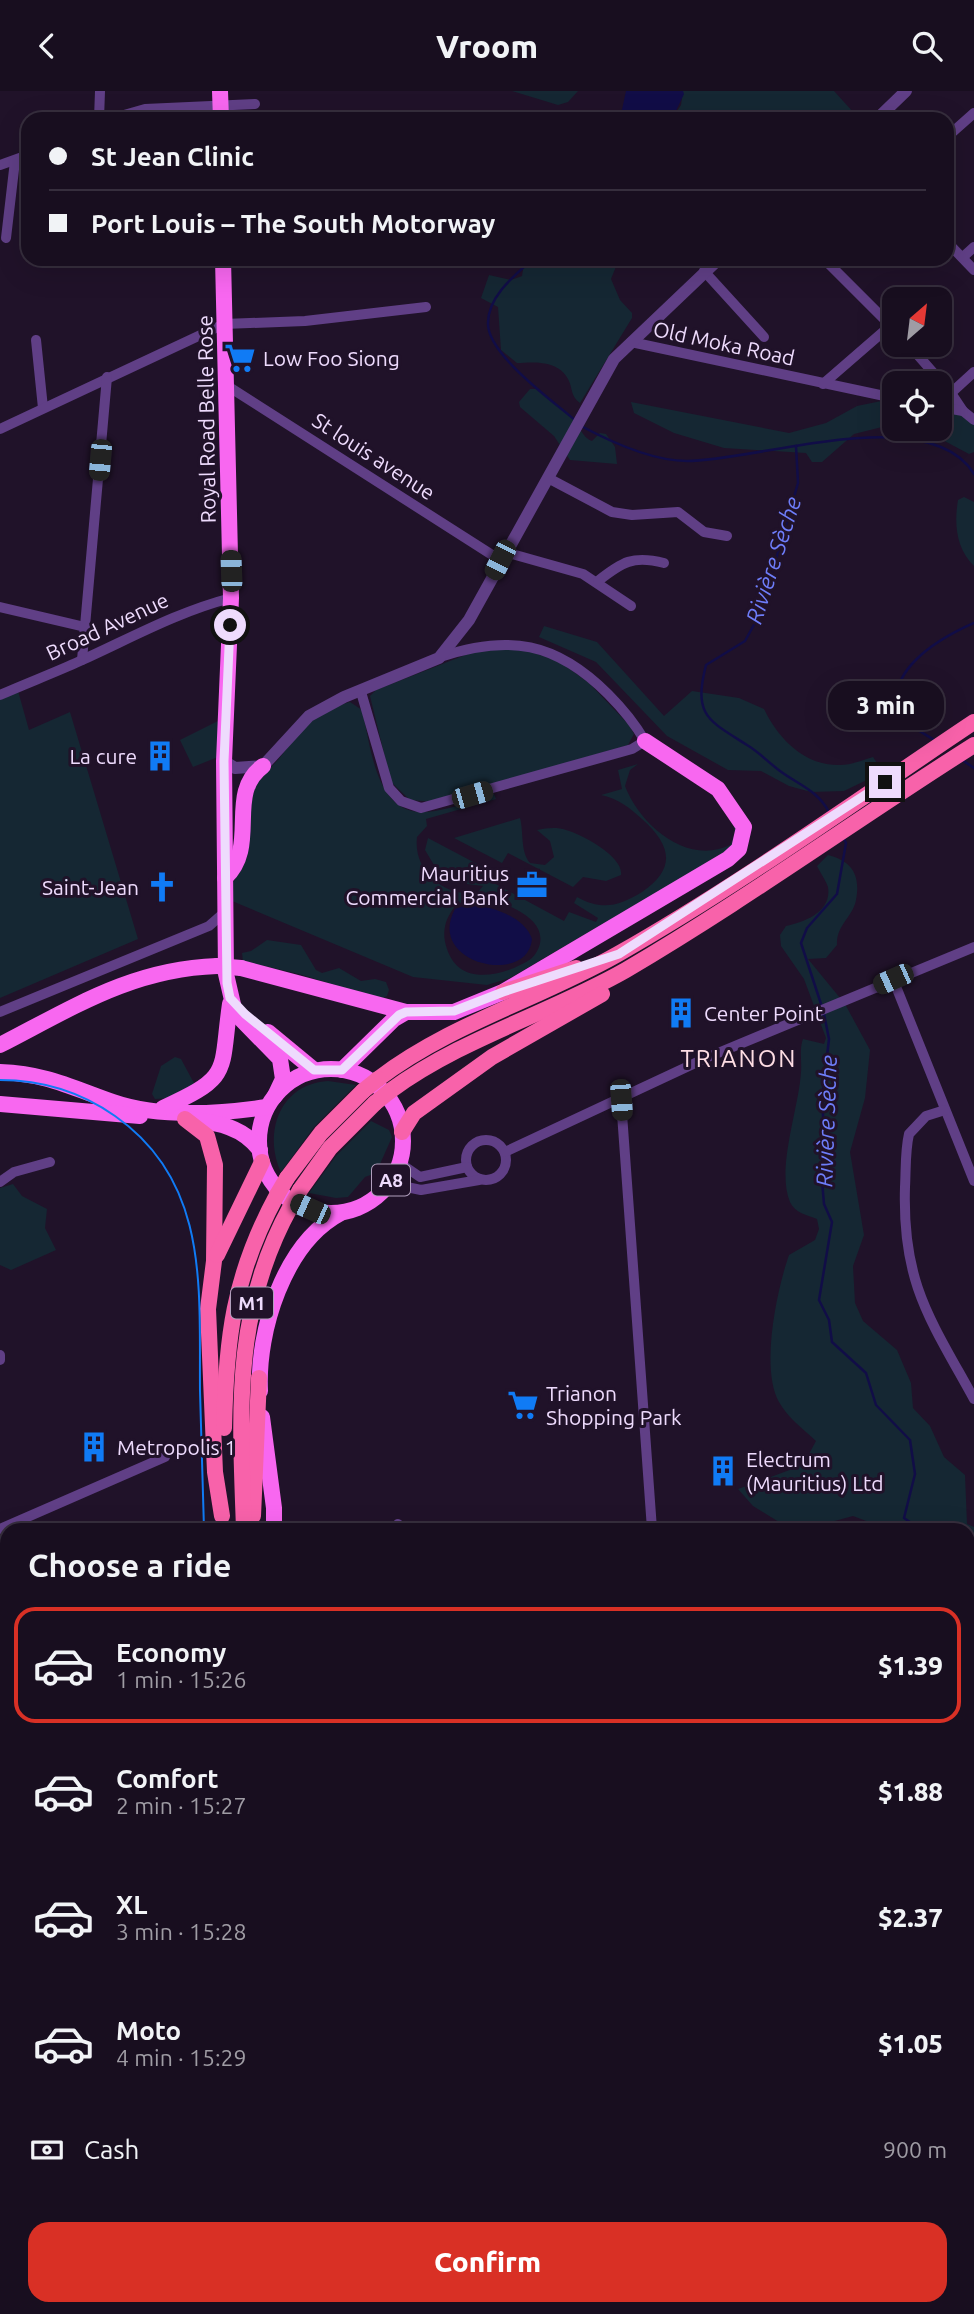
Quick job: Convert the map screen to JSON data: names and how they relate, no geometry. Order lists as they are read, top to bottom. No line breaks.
{"streets":{"highway":["M1"],"main road":["Royal Road Belle Rose","A8"],"street":["Old Moka Road","St louis avenue","Broad Avenue"]},"crossings":[["Old Moka Road","St louis avenue"],["Royal Road Belle Rose","St louis avenue"],["Royal Road Belle Rose","Broad Avenue"],["Royal Road Belle Rose","A8"]],"districts":["TRIANON"],"water":["Rivière Sèche"],"places":{"supermarket":["Low Foo Siong","Trianon Shopping Park"],"building":["La cure","Center Point","Metropolis 1","Electrum (Mauritius) Ltd"],"office":["Mauritius Commercial Bank"],"church":["Saint-Jean"]},"north":"top right","page":{"header":"Vroom","banner":["St Jean Clinic","Port Louis – The South Motorway"],"bubble":"3 min","heading":"Choose a ride","list":[{"name":"Economy","note":"1 min · 15:26","value":"$1.39"},{"name":"Comfort","note":"2 min · 15:27","value":"$1.88"},{"name":"XL","note":"3 min · 15:28","value":"$2.37"},{"name":"Moto","note":"4 min · 15:29","value":"$1.05"}],"pay":["Cash","900 m"],"buttons":"Confirm"}}
